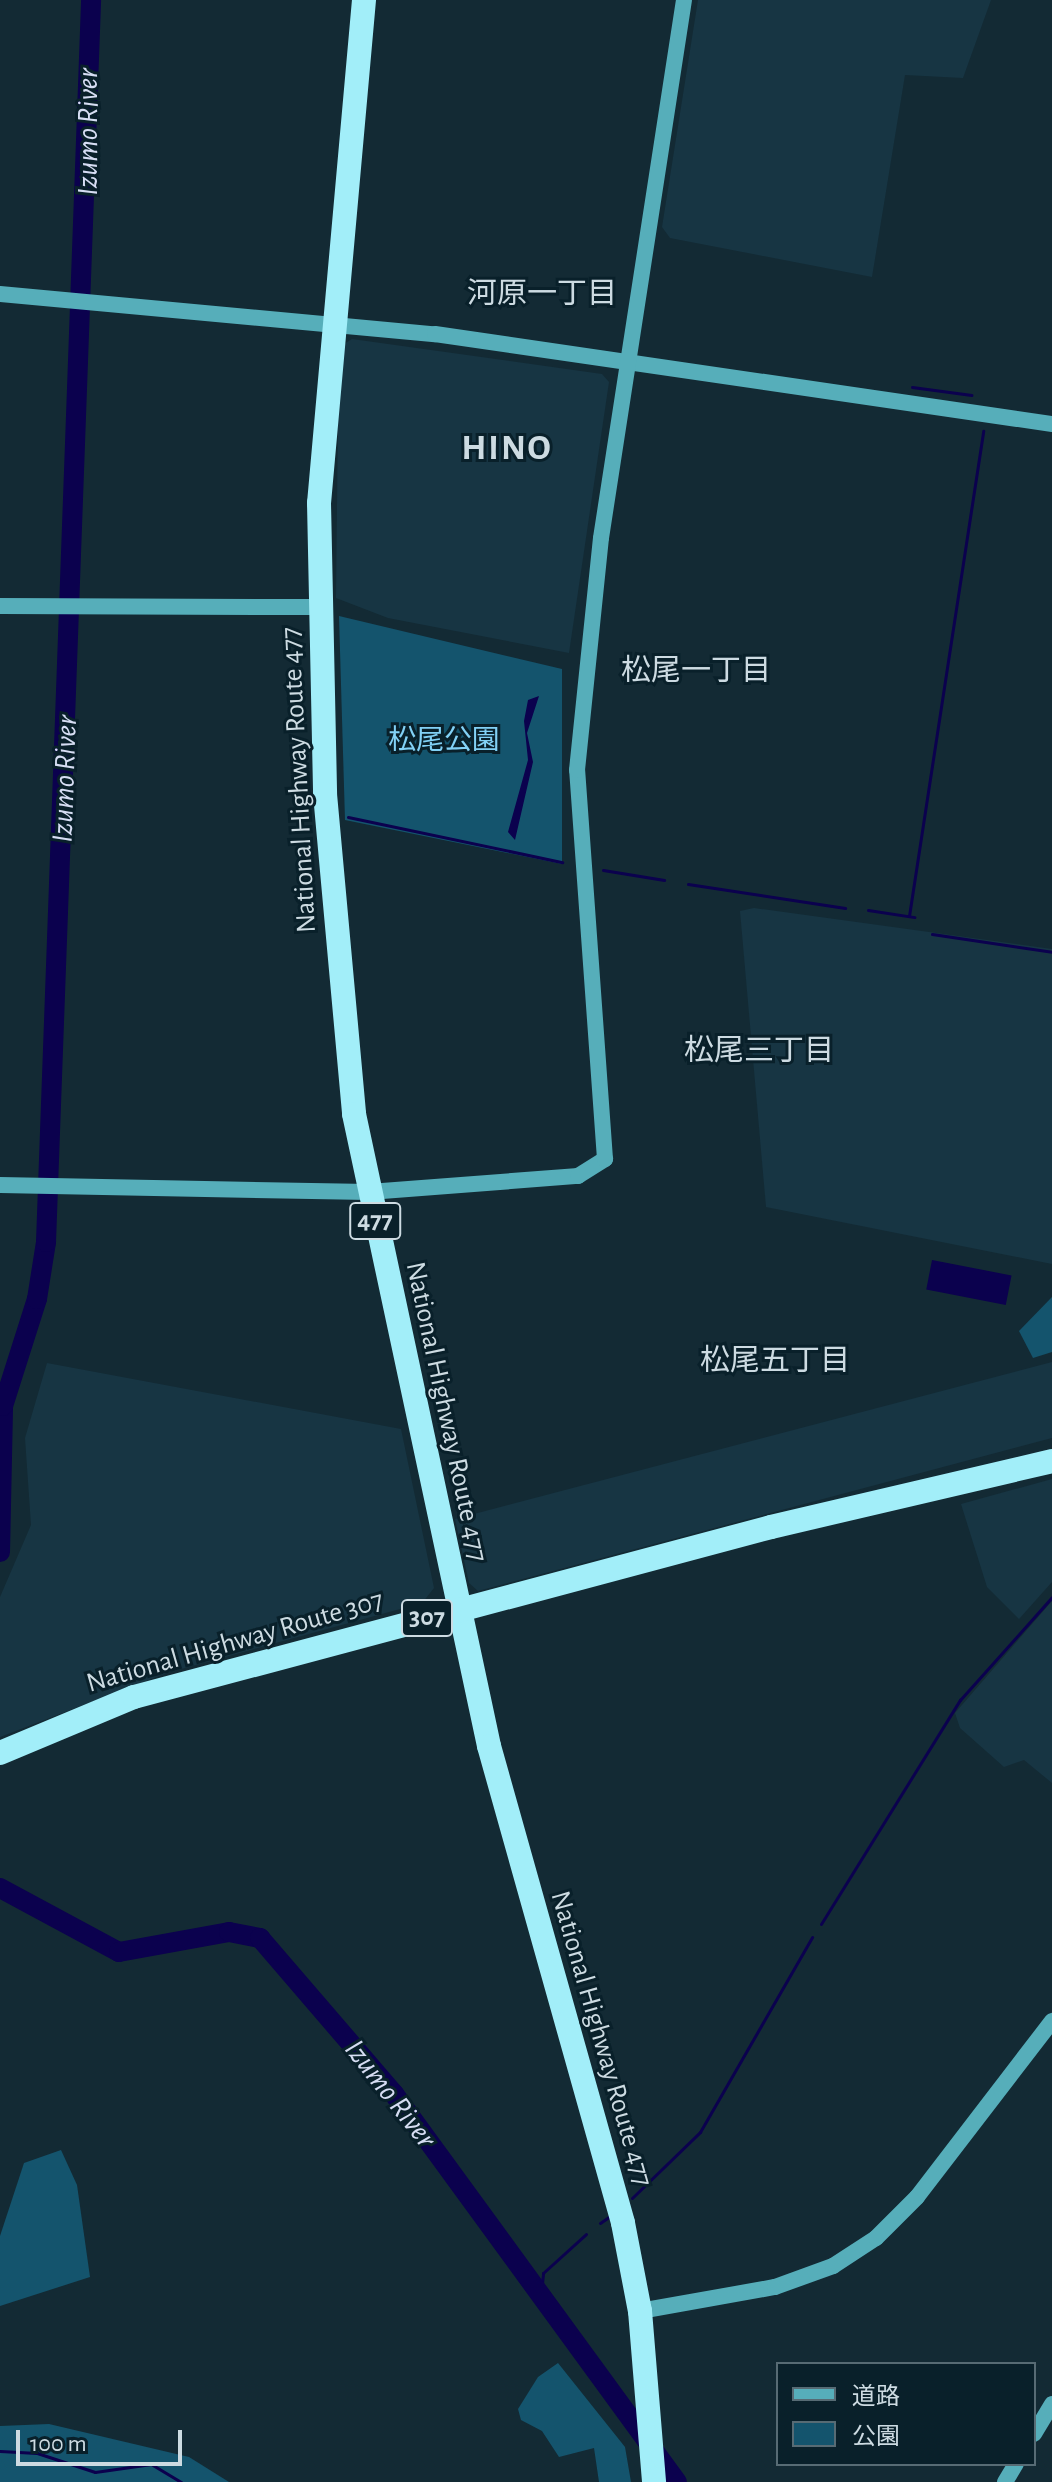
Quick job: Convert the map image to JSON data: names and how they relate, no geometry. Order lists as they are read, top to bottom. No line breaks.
{"streets":{"highway":["National Highway Route 477","477","307","National Highway Route 307"]},"crossings":[["National Highway Route 477","National Highway Route 307"]],"districts":["河原一丁目","HINO","松尾一丁目","松尾三丁目","松尾五丁目"],"water":["Izumo River"],"parks":["松尾公園"],"legend":["道路","公園"],"scale_bar":"100 m"}
